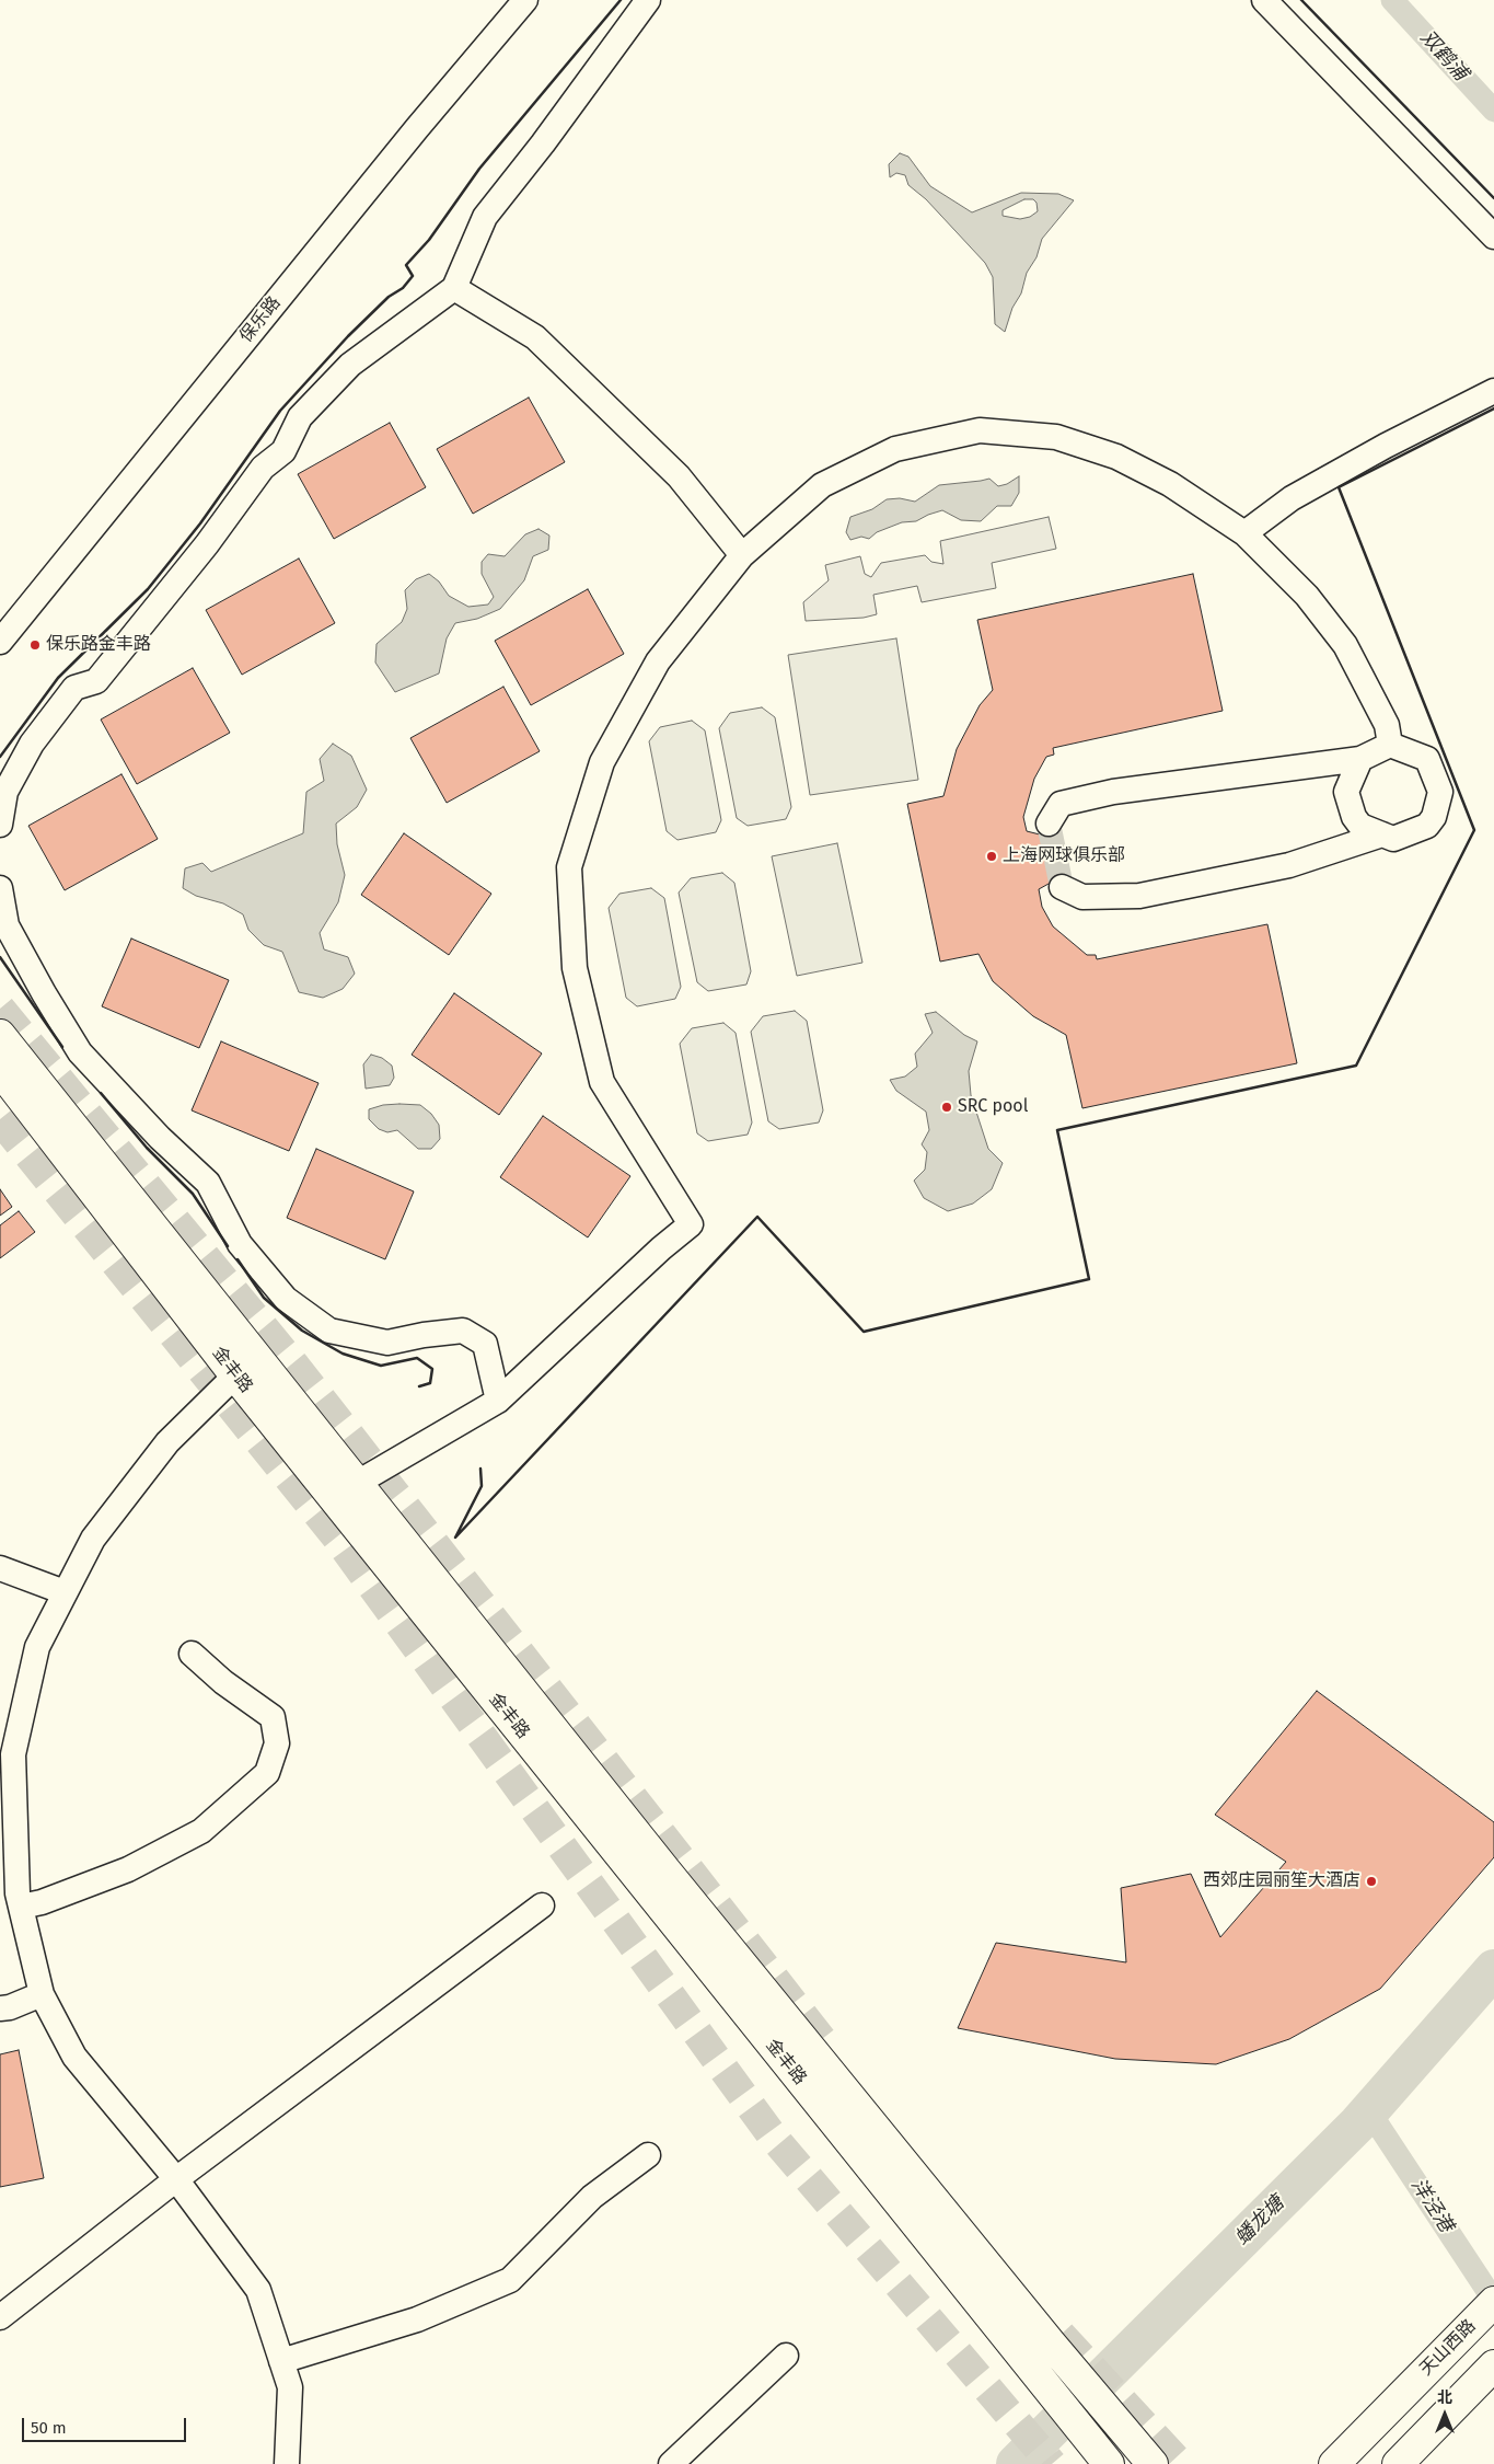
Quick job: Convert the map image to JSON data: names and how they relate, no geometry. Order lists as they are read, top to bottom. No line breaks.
{"streets":{"main road":["金丰路","天山西路"],"street":["保乐路"]},"water":["双鹤浦","洋泾港","蟠龙塘"],"places":["保乐路金丰路","上海网球俱乐部","SRC pool","西郊庄园丽笙大酒店"],"scale_bar":"50 m","north":"top"}
